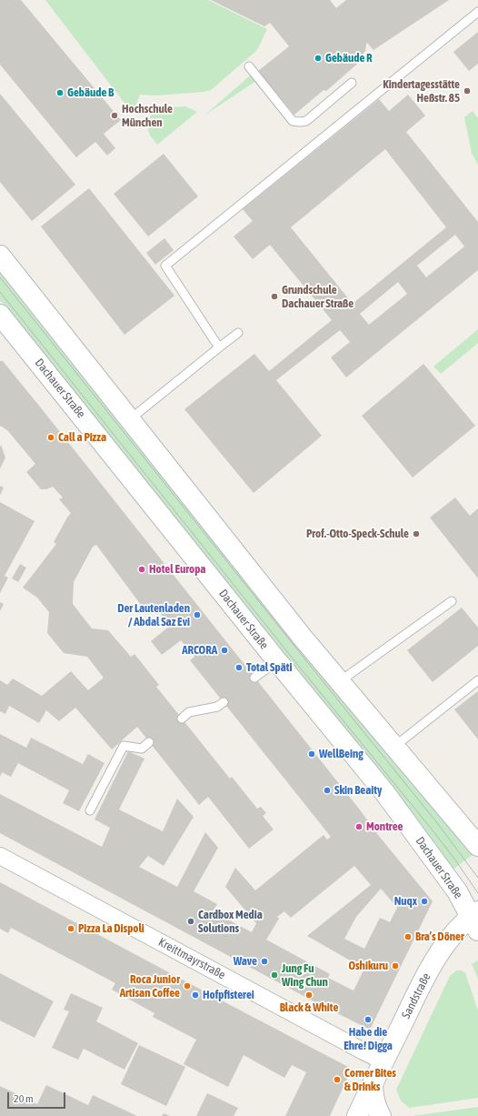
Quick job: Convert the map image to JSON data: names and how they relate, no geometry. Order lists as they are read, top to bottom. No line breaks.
{"streets":{"main road":["Dachauer Straße","Sandstraße"],"street":["Kreittmayrstraße"]},"crossings":[["Dachauer Straße","Sandstraße"],["Kreittmayrstraße","Sandstraße"]],"places":["Gebäude R","Kindertagesstätte Heßstr. 85","Gebäude B","Hochschule München","Grundschule Dachauer Straße","Call a Pizza","Prof.-Otto-Speck-Schule","Hotel Europa","Der Lautenladen / Abdal Saz Evi","ARCORA","Total Späti","WellBeing","Skin Beaity","Montree","Nuqx","Cardbox Media Solutions","Pizza La Dispoli","Bra’s Döner","Wave","Oshikuru","Jung Fu Wing Chun","Roca Junior Artisan Coffee","Hofpfisterei","Black & White","Habe die Ehre! Digga","Corner Bites & Drinks"],"scale_bar":"20 m"}
